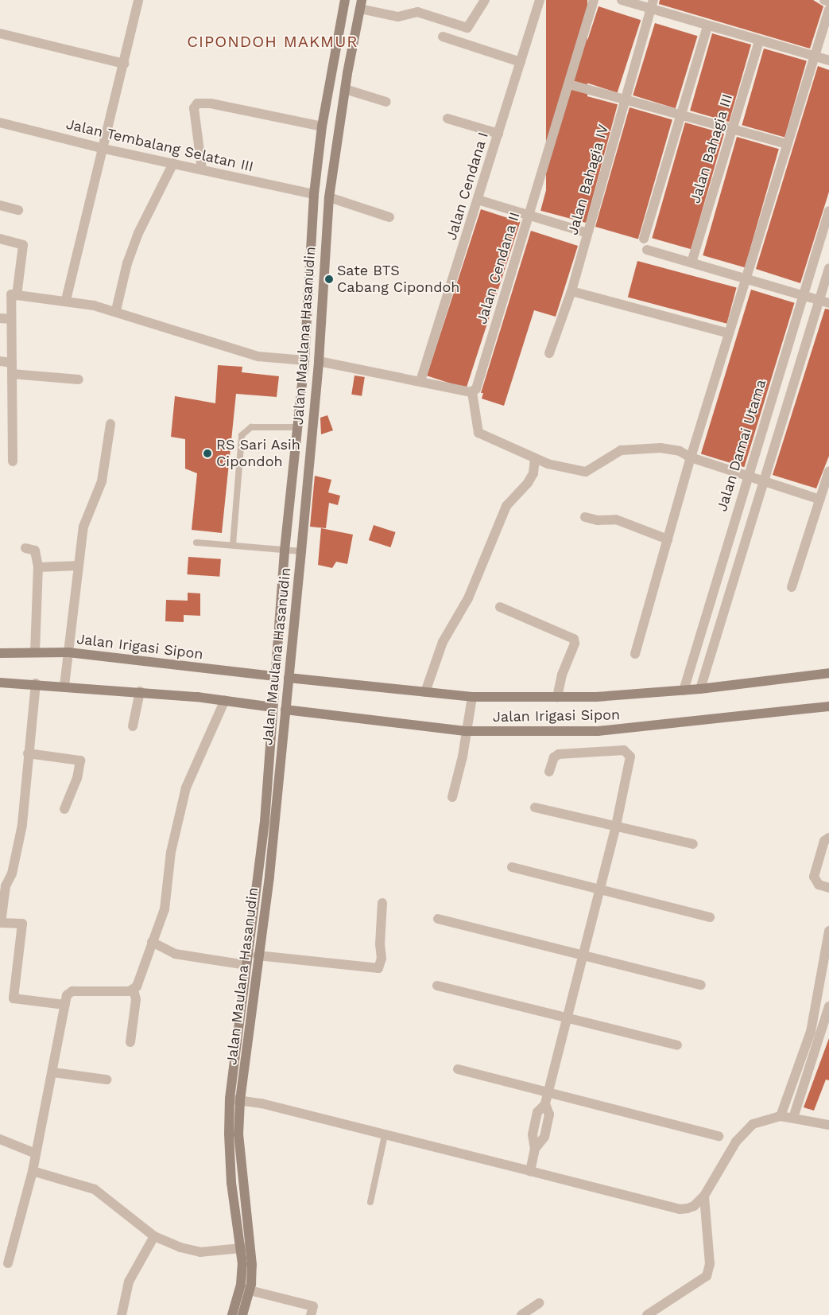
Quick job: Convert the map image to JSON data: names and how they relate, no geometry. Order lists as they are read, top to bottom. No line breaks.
{"streets":{"street":["Jalan Tembalang Selatan III","Jalan Bahagia III","Jalan Bahagia IV","Jalan Cendana I","Jalan Cendana II","Jalan Maulana Hasanudin","Jalan Damai Utama","Jalan Irigasi Sipon"]},"crossings":[["Jalan Tembalang Selatan III","Jalan Maulana Hasanudin"],["Jalan Maulana Hasanudin","Jalan Irigasi Sipon"],["Jalan Damai Utama","Jalan Irigasi Sipon"]],"districts":["CIPONDOH MAKMUR"],"places":["Sate BTS Cabang Cipondoh","RS Sari Asih Cipondoh"]}
